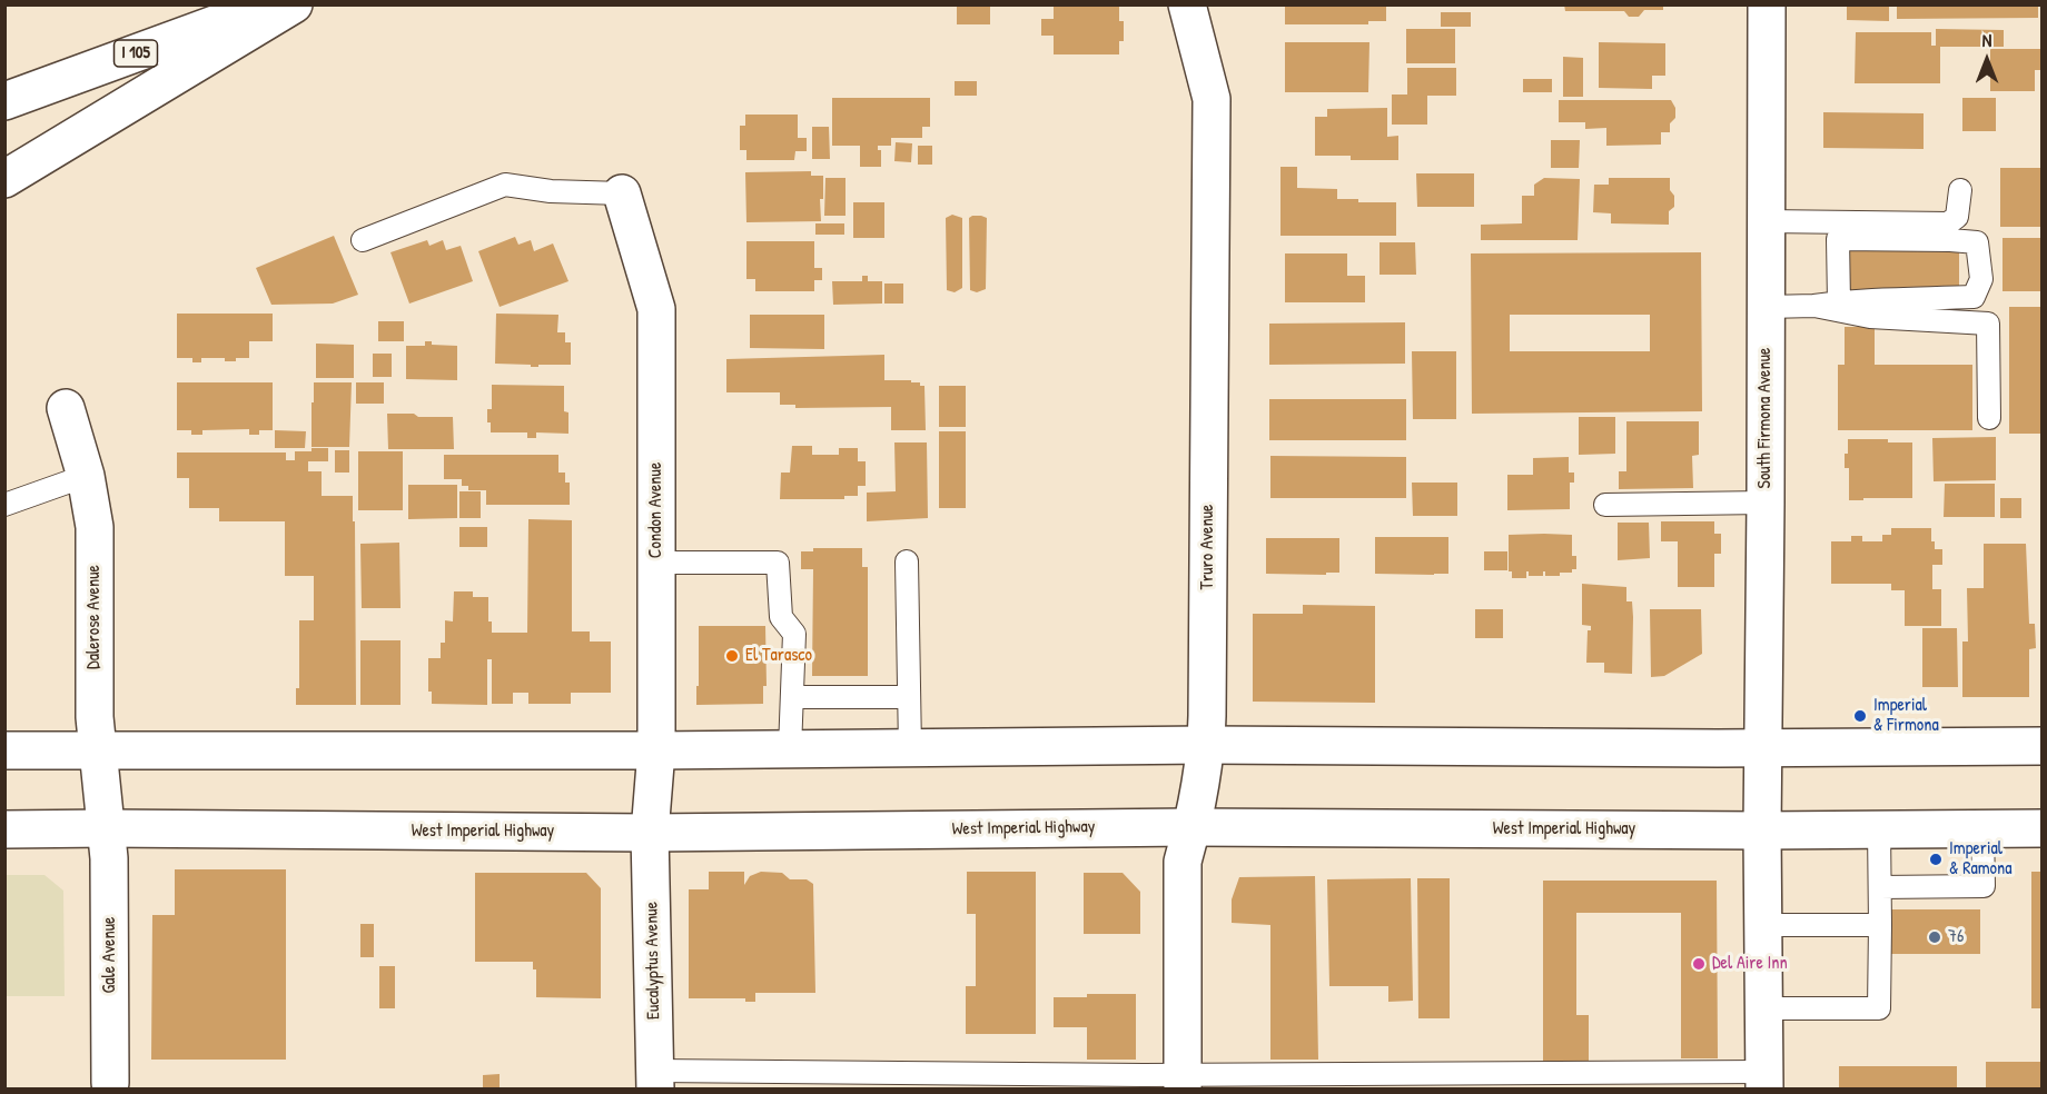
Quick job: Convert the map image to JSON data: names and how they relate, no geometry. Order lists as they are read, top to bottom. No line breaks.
{"streets":{"main road":["I 105","South Firmona Avenue","Condon Avenue","Truro Avenue","Dalerose Avenue","West Imperial Highway","Gale Avenue","Eucalyptus Avenue"]},"crossings":[["South Firmona Avenue","West Imperial Highway"],["Condon Avenue","West Imperial Highway"],["Condon Avenue","Eucalyptus Avenue"],["Truro Avenue","West Imperial Highway"],["Dalerose Avenue","West Imperial Highway"],["Dalerose Avenue","Gale Avenue"],["West Imperial Highway","Gale Avenue"],["West Imperial Highway","Eucalyptus Avenue"]],"places":["El Tarasco","Imperial & Firmona","Imperial & Ramona","76","Del Aire Inn"],"north":"top"}
